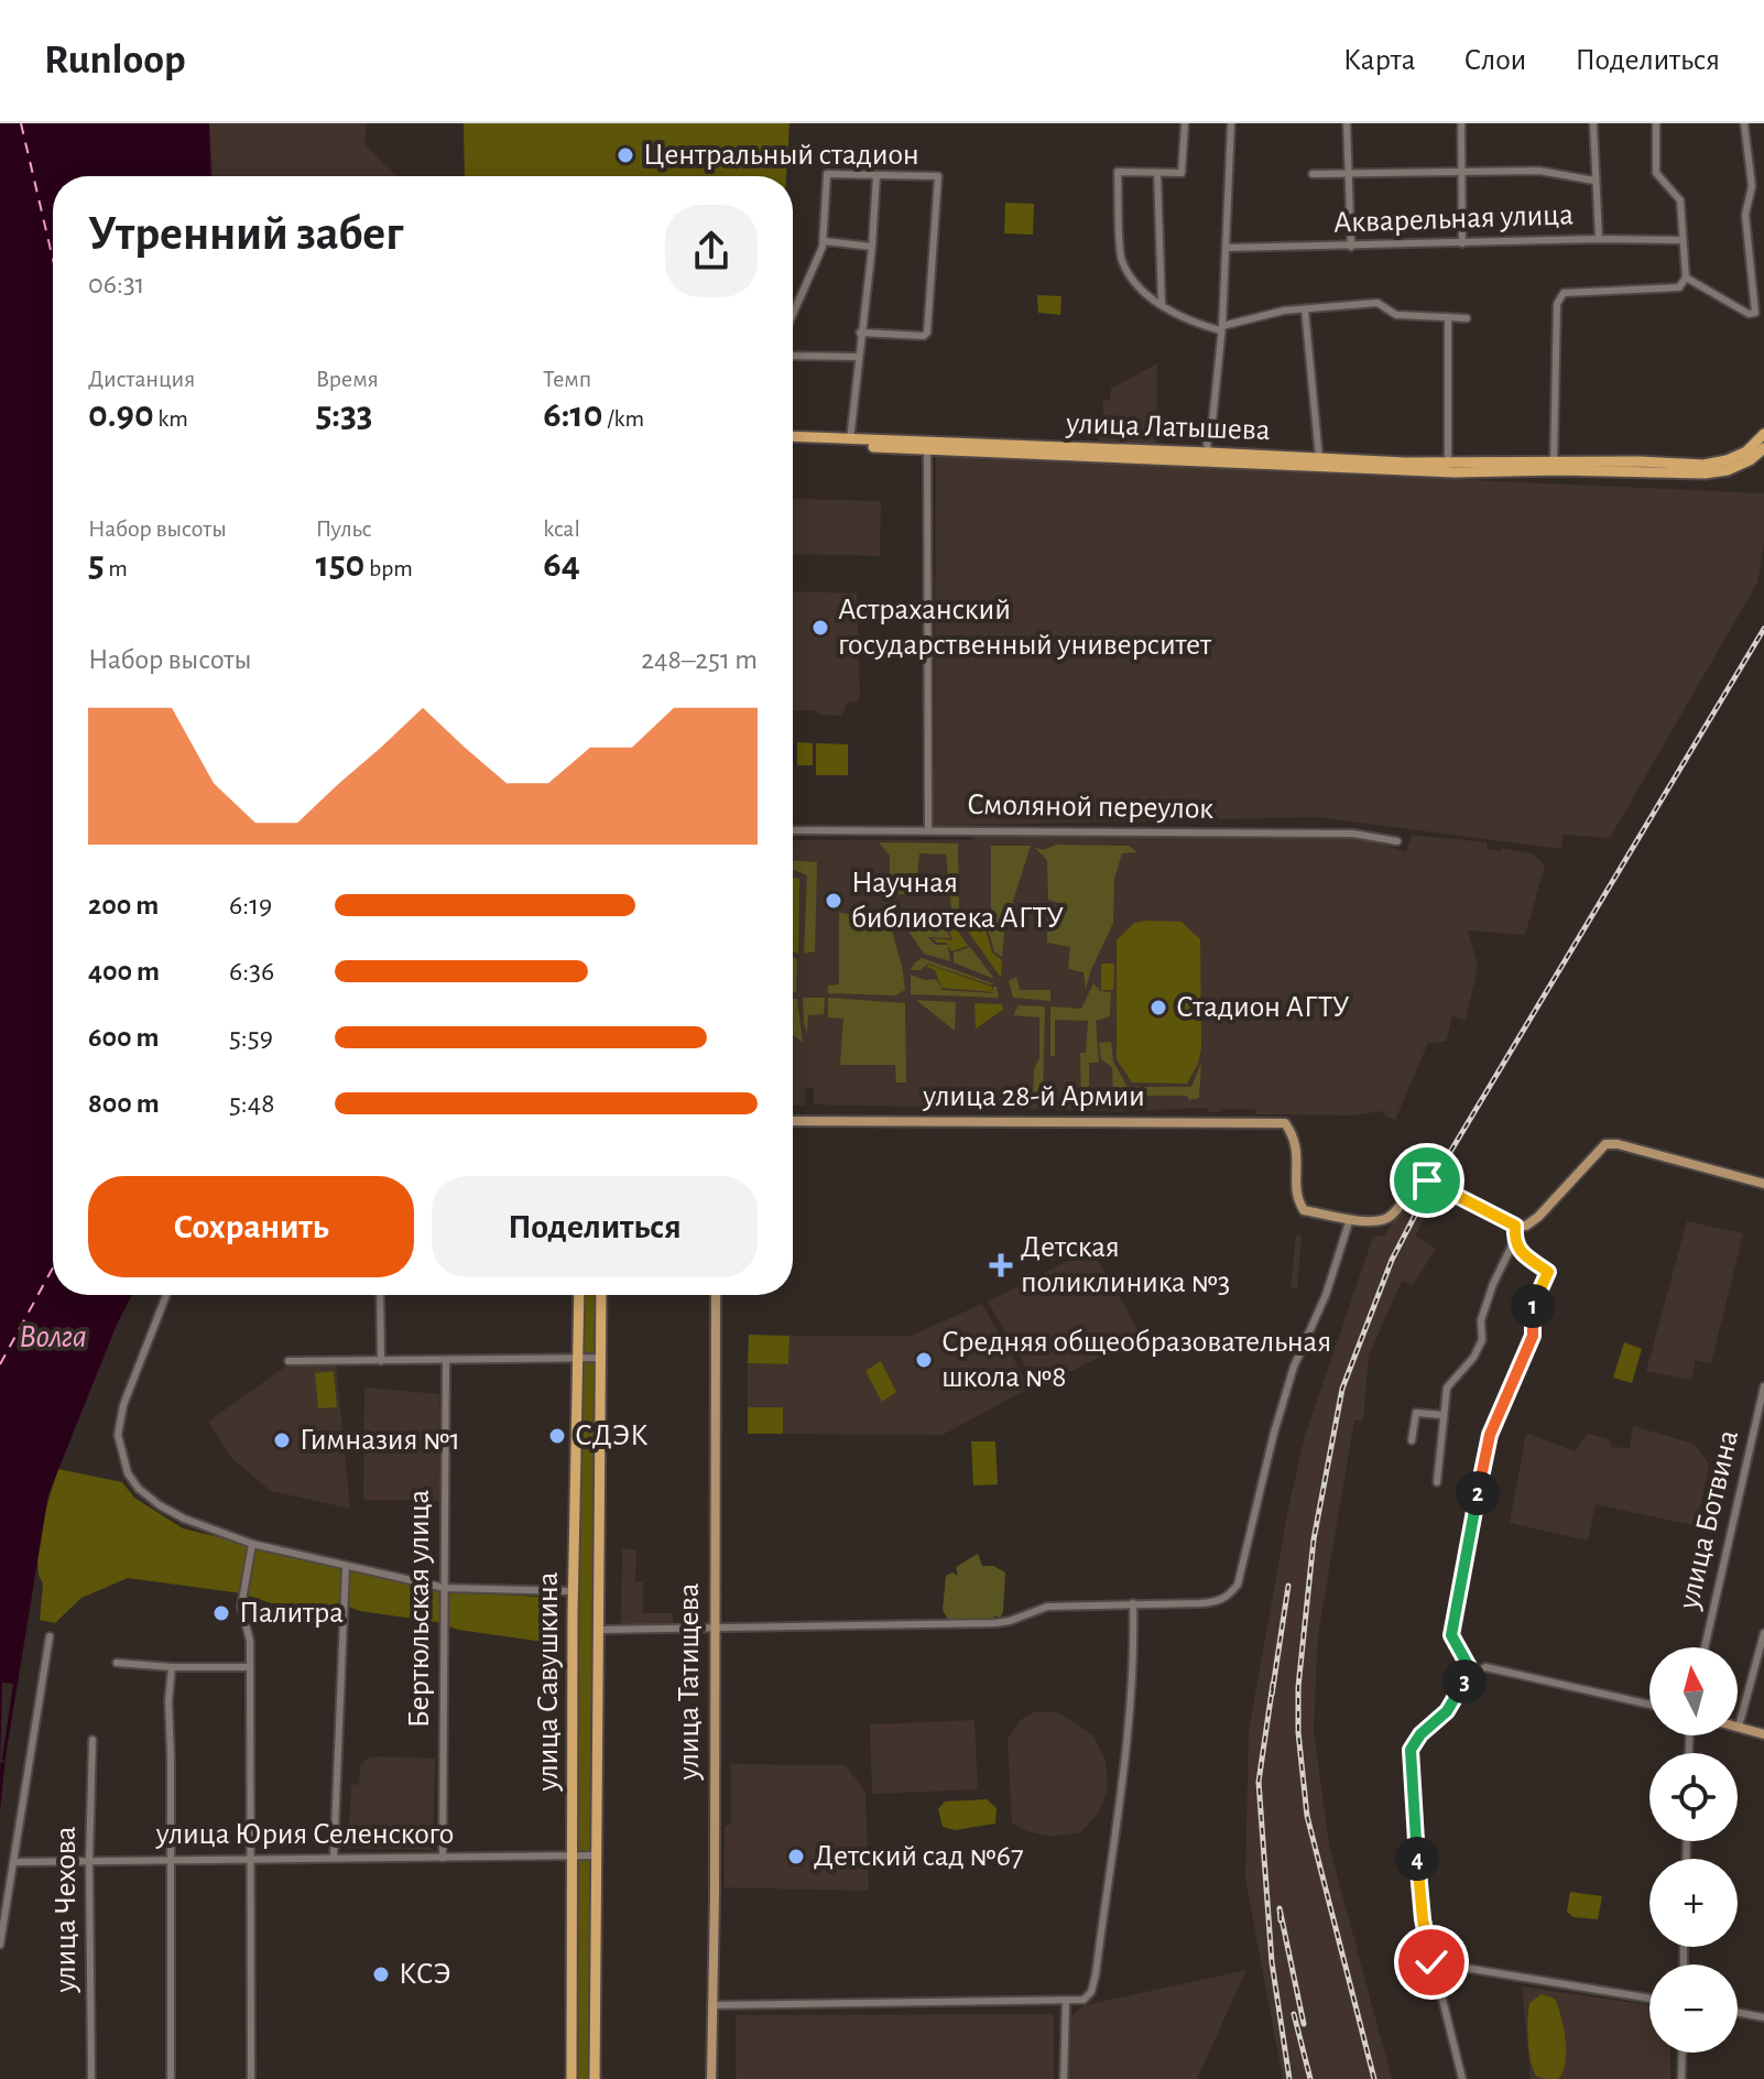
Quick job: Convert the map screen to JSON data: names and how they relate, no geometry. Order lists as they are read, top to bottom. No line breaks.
{"streets":{"highway":["улица Латышева","улица Савушкина"],"main road":["улица 28-й Армии","улица Татищева"],"street":["Акварельная улица","Смоляной переулок","улица Ботвина","Бертюльская улица","улица Юрия Селенского","улица Чехова"]},"crossings":[["Бертюльская улица","улица Юрия Селенского"],["улица Савушкина","улица Юрия Селенского"],["улица Юрия Селенского","улица Чехова"]],"water":["Волга"],"places":{"other":["Центральный стадион","Астраханский государственный университет","Научная библиотека АГТУ","Стадион АГТУ","Средняя общеобразовательная школа №8","СДЭК","Гимназия №1","Палитра","Детский сад №67","КСЭ"],"health":["Детская поликлиника №3"]},"north":"top","page":{"header":"Runloop","nav":["Карта","Слои","Поделиться"],"heading":["Утренний забег","06:31"],"stats":[["Дистанция","0.90 km"],["Время","5:33"],["Темп","6:10 /km"],["Набор высоты","5 m"],["Пульс","150 bpm"],["kcal","64"]],"chart":["Набор высоты","248–251 m"],"list":[{"name":"200 m","note":"6:19"},{"name":"400 m","note":"6:36"},{"name":"600 m","note":"5:59"},{"name":"800 m","note":"5:48"}],"buttons":["Сохранить","Поделиться"],"pins":["1","2","3","4"],"map_buttons":["+","−"]}}
